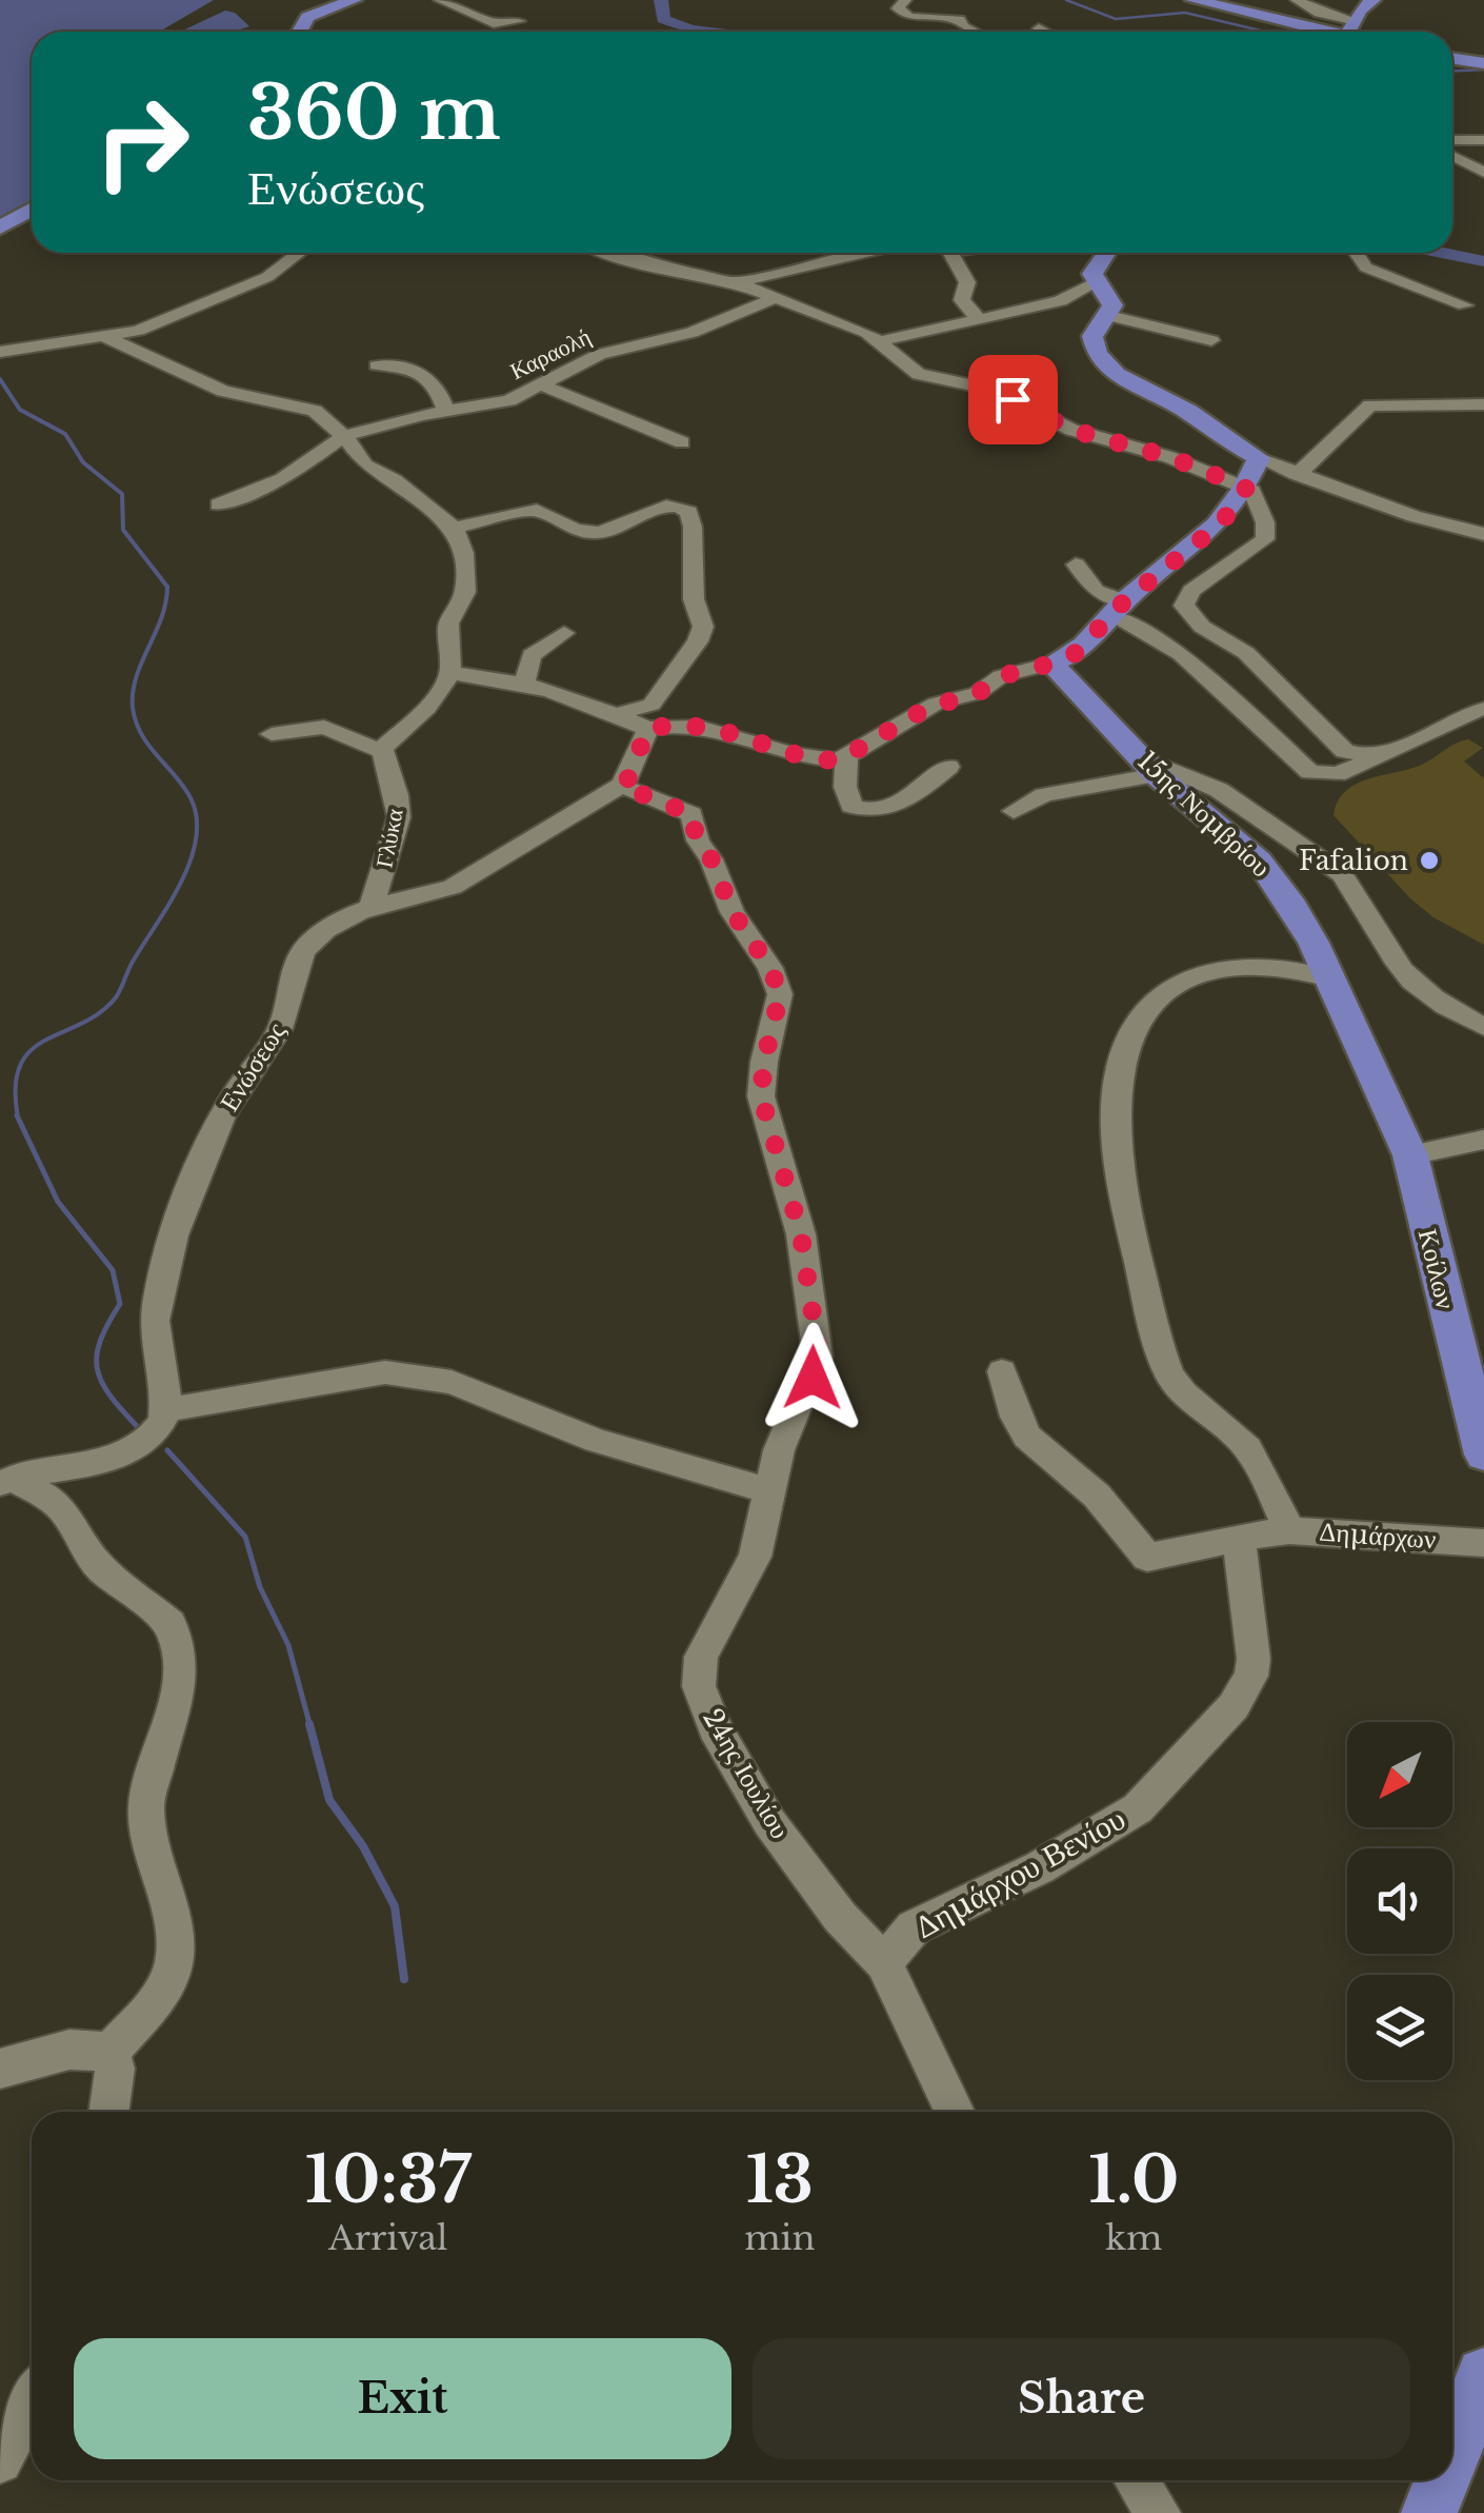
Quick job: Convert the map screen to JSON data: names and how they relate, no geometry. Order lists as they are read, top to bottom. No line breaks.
{"streets":{"main road":["15ης Νομβρίου","Κοίλων"],"street":["Καραολή","Γλύκα","Ενώσεως","Δημάρχων","24ης Ιουλίου","Δημάρχου Βενίου"]},"crossings":[["15ης Νομβρίου","Κοίλων"],["15ης Νομβρίου","Δημάρχου Βενίου"],["Γλύκα","Ενώσεως"],["Ενώσεως","24ης Ιουλίου"],["Δημάρχων","Δημάρχου Βενίου"],["24ης Ιουλίου","Δημάρχου Βενίου"]],"places":["Fafalion"],"north":"bottom left","page":{"turn":["360 m","Ενώσεως"],"eta":["10:37","Arrival","13","min","1.0","km"],"buttons":["Exit","Share"]}}
